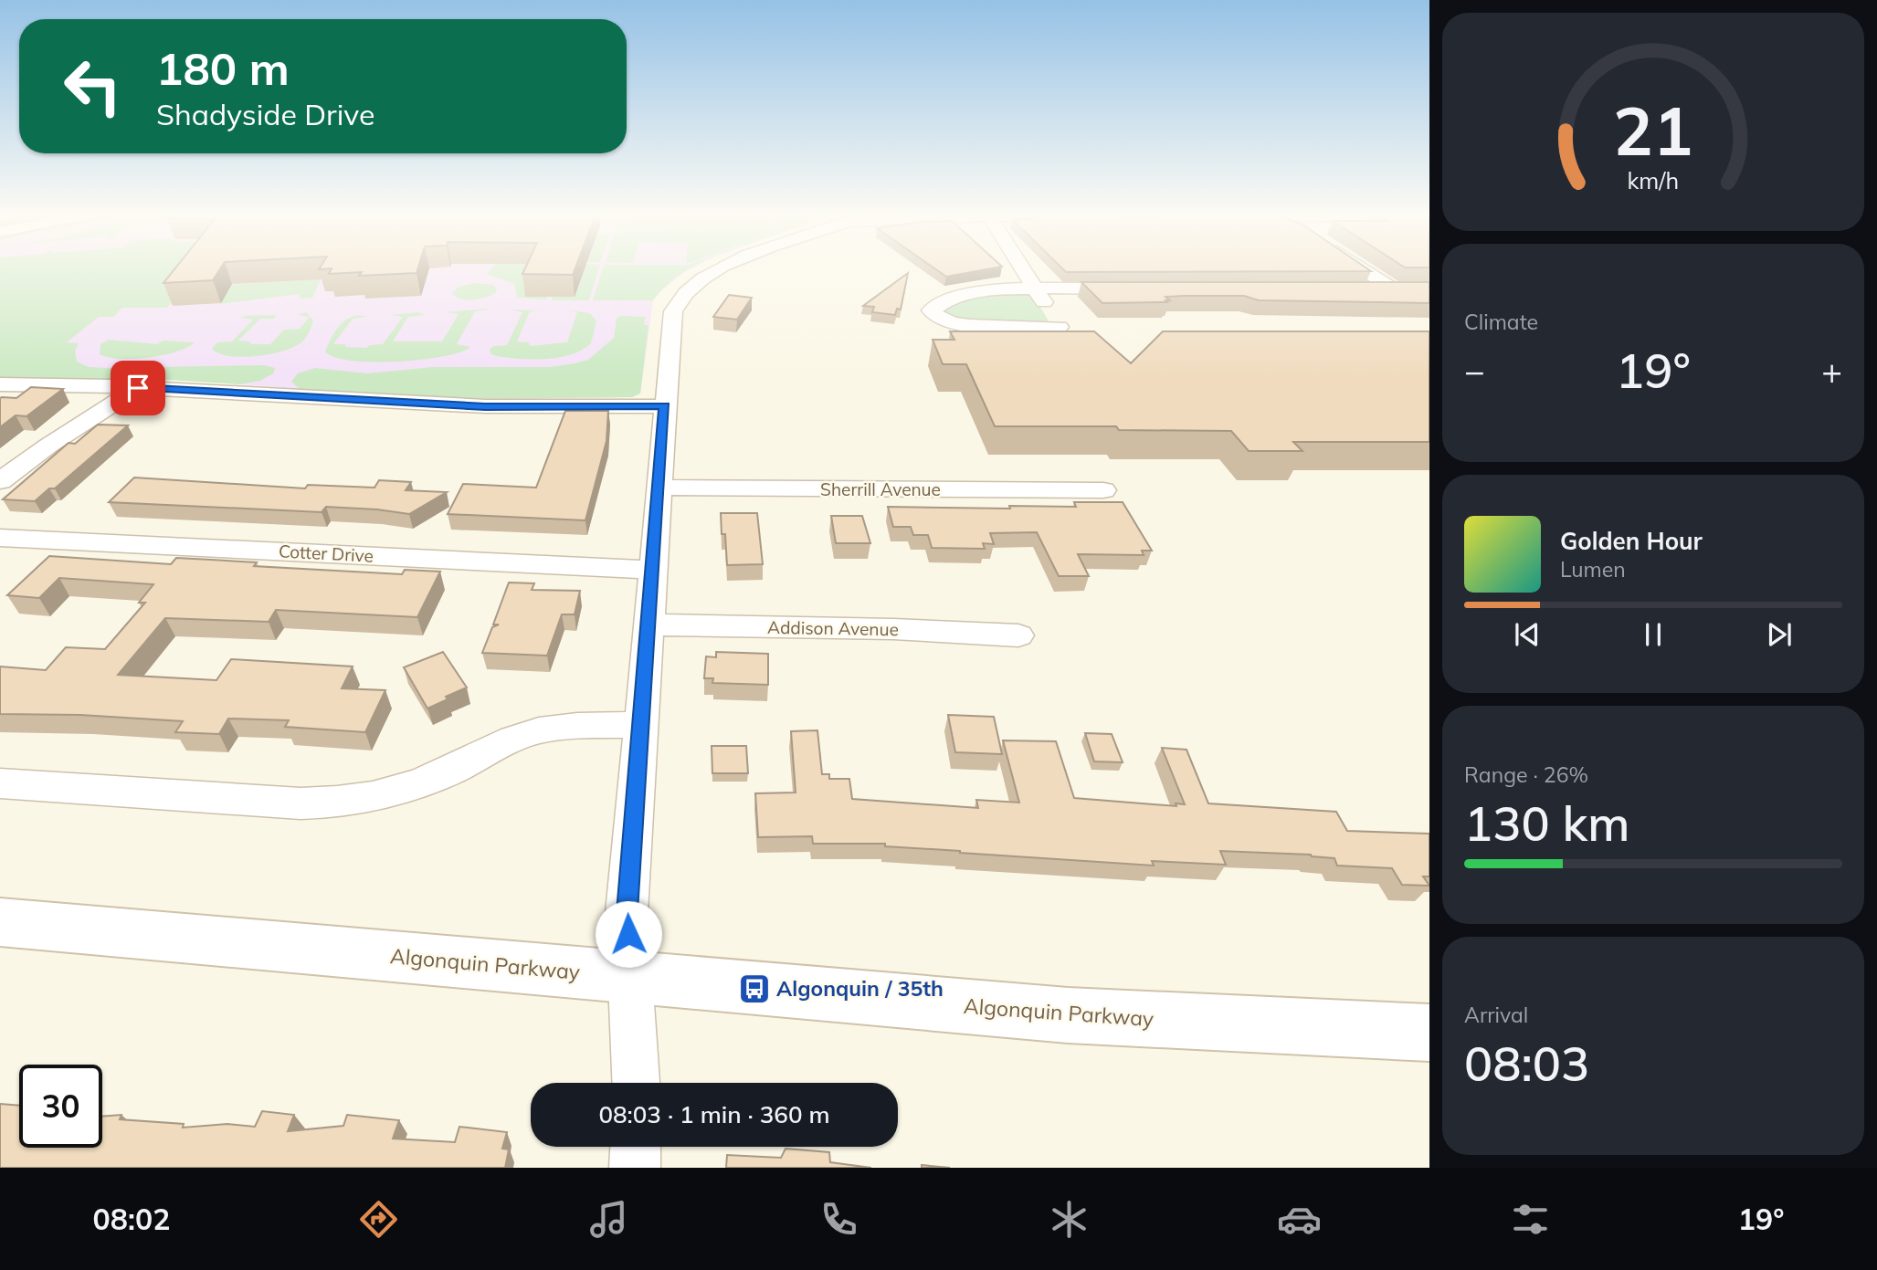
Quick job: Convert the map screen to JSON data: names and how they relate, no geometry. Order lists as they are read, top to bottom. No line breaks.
{"streets":{"main road":["Algonquin Parkway"],"street":["Sherrill Avenue","Cotter Drive","Addison Avenue"]},"places":{"bus stop":["Algonquin / 35th"]},"page":{"turn":["180 m","Shadyside Drive"],"tile":["Climate",["Range · 26%","130 km"],["Arrival","08:03"]],"heat":["−","19°","+"],"song":["Golden Hour","Lumen"],"limit":"30","trip":"08:03 · 1 min · 360 m","tabs":["08:02","19°"],"gauge":["21","km/h"]}}
